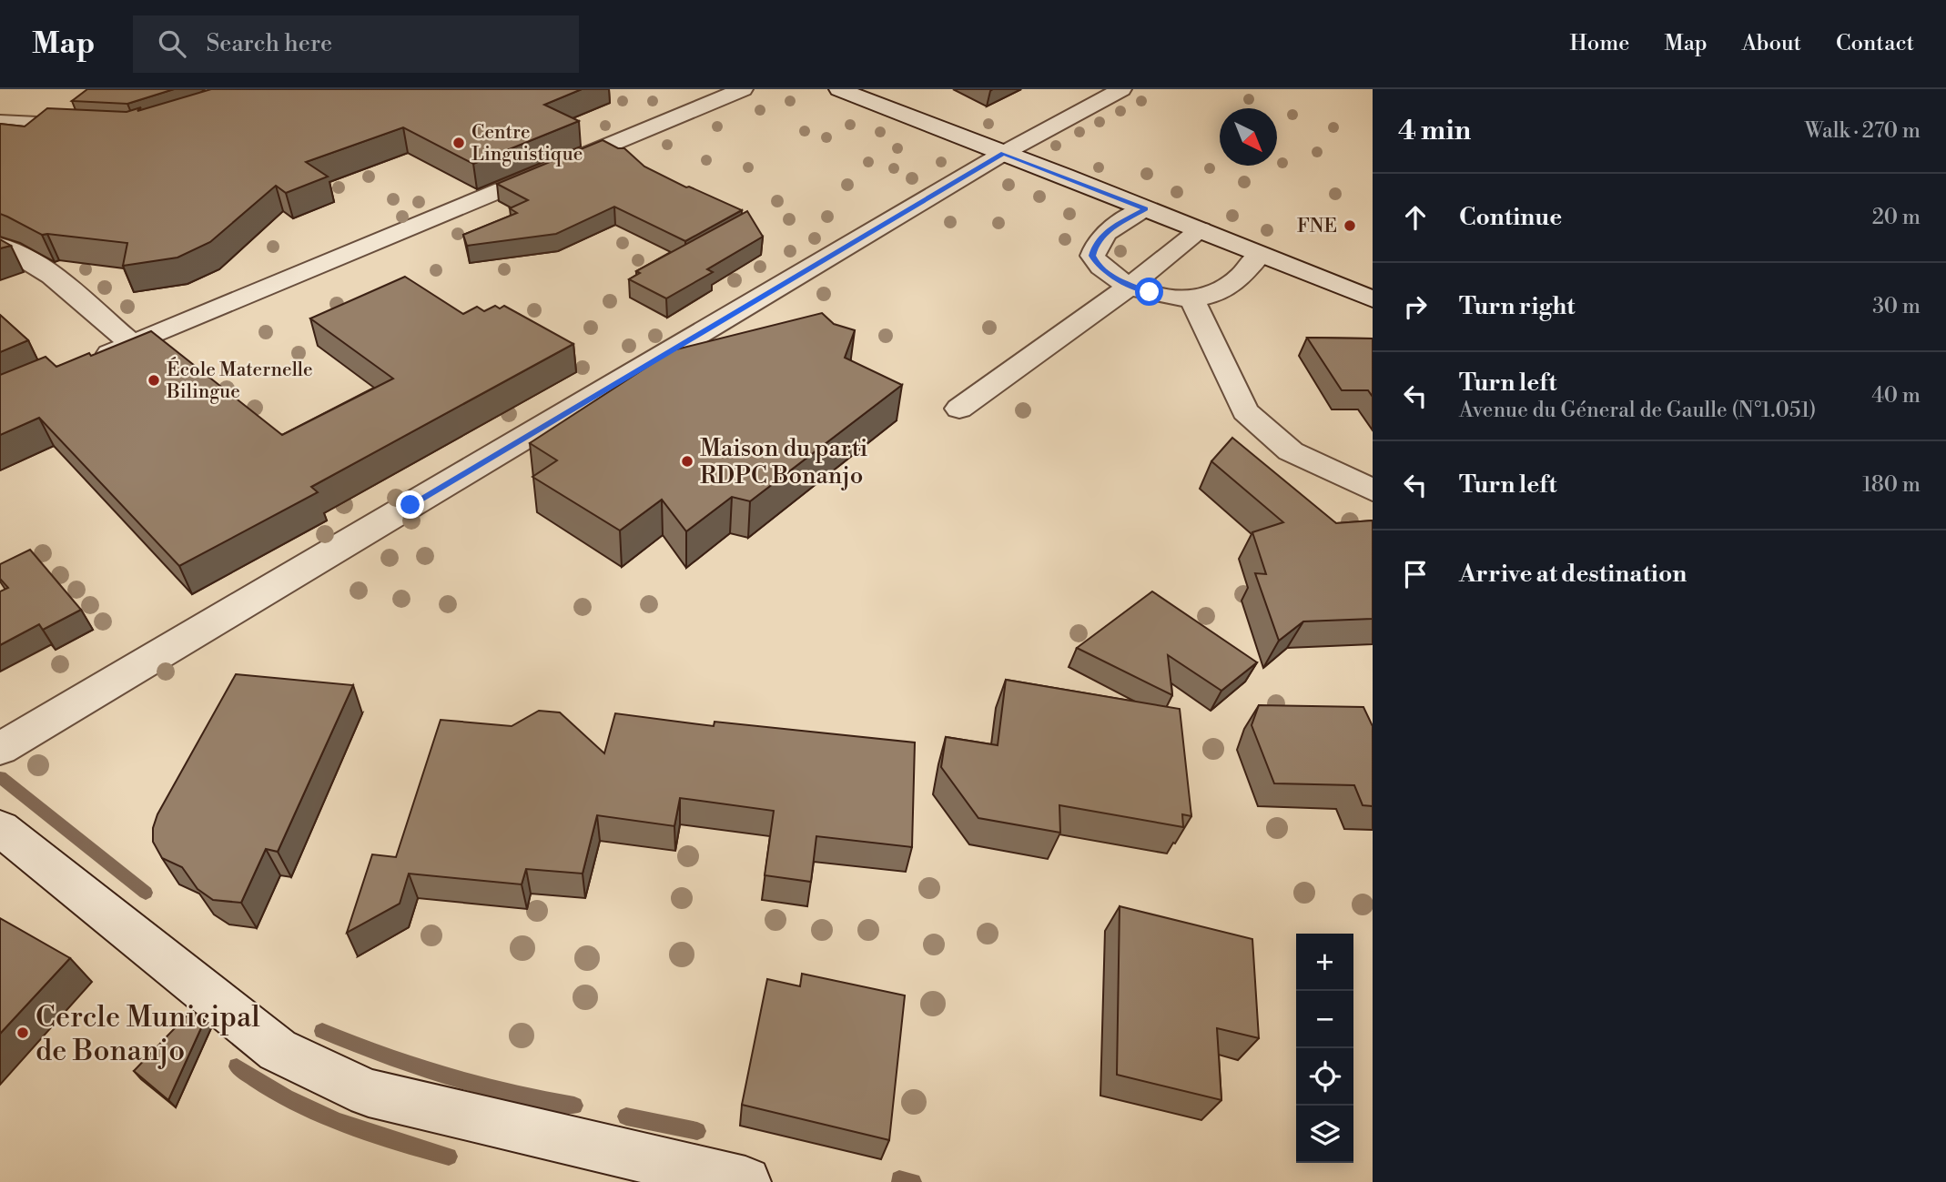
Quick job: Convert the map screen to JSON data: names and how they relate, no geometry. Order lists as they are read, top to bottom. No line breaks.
{"places":["Centre Linguistique","FNE","École Maternelle Bilingue","Maison du parti RDPC Bonanjo","Cercle Municipal de Bonanjo"],"north":"bottom right","page":{"header":"Map","search":"Search here","nav":["Home","Map","About","Contact"],"heading":["4 min","Walk · 270 m"],"list":[["Continue","20 m"],["Turn right","30 m"],["Turn left","Avenue du Géneral de Gaulle (N°1.051)","40 m"],["Turn left","180 m"],"Arrive at destination"],"map_buttons":["+","−"]}}
